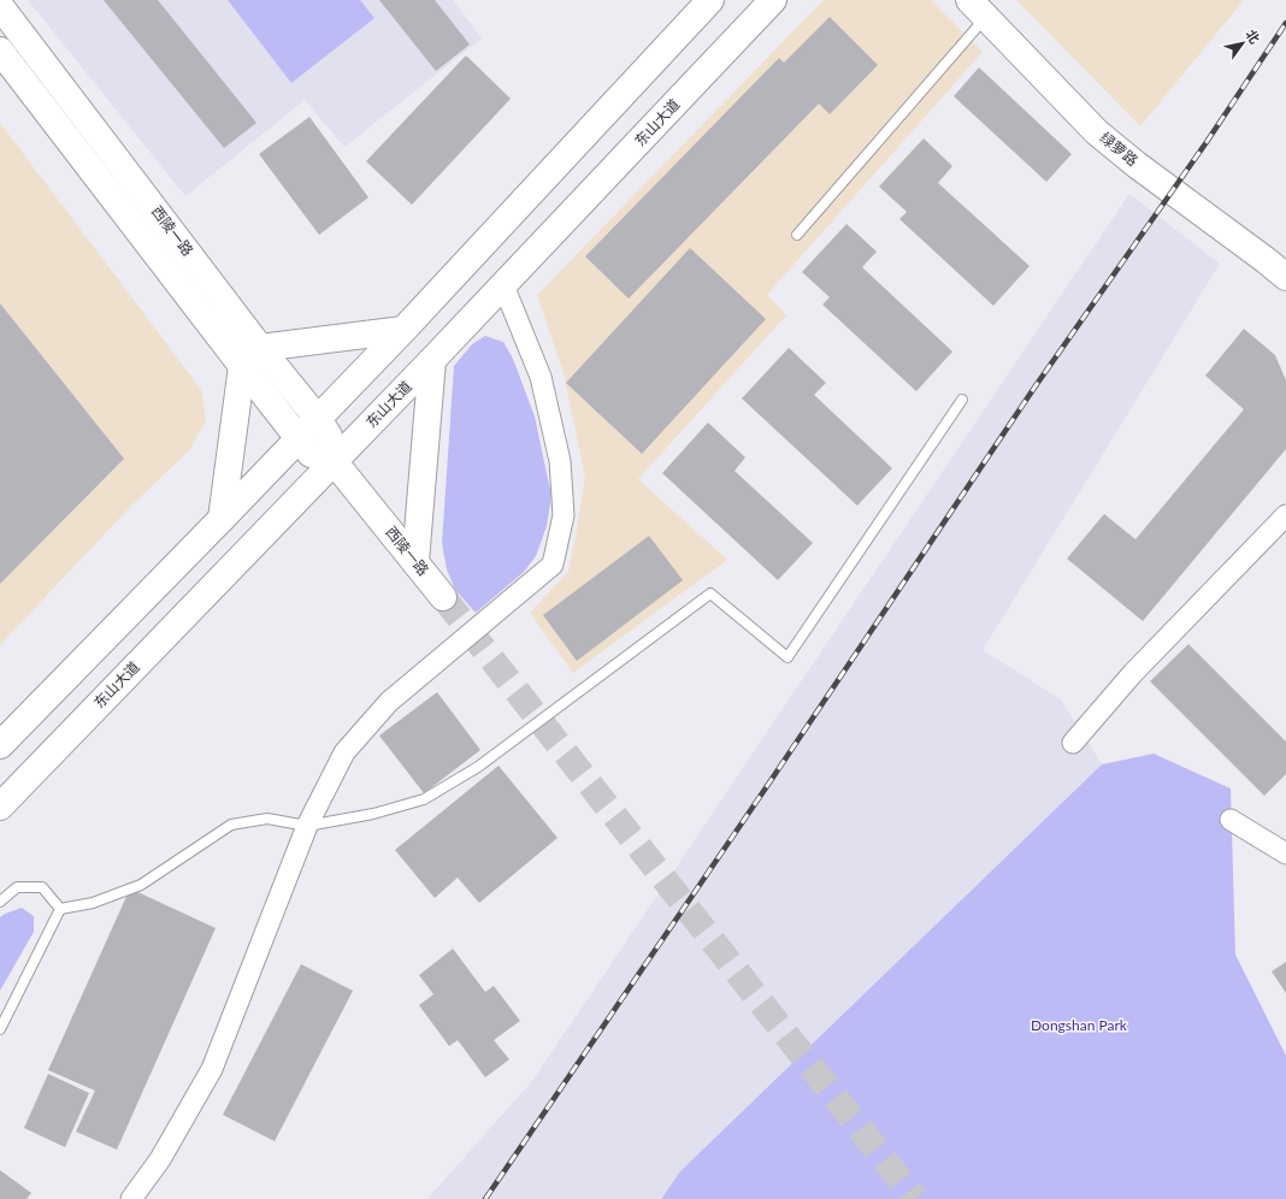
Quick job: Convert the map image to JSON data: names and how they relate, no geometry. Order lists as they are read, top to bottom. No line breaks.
{"streets":{"main road":["东山大道","绿萝路","西陵一路"]},"crossings":[["东山大道","西陵一路"]],"parks":["Dongshan Park"],"north":"top right"}
